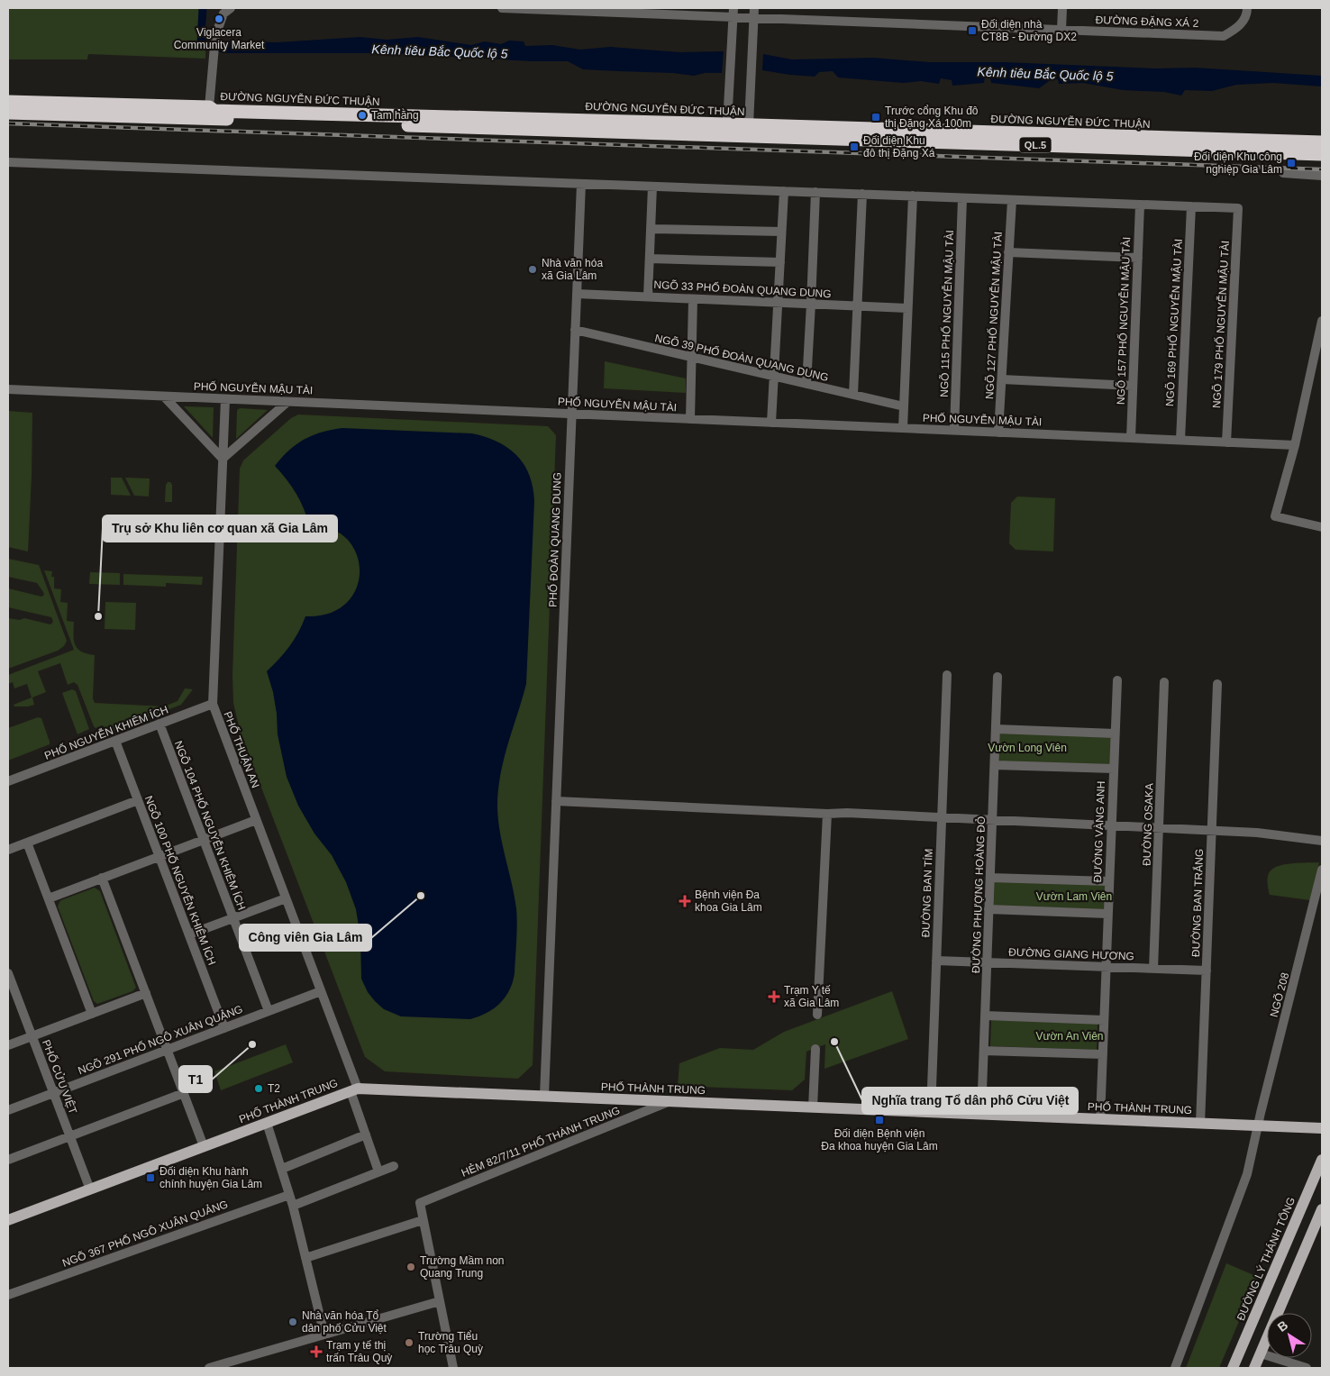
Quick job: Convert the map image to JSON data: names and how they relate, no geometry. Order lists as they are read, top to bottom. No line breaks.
{"streets":{"highway":["ĐƯỜNG NGUYỄN ĐỨC THUẬN","QL.5"],"main road":["PHỐ THÀNH TRUNG","ĐƯỜNG LÝ THÁNH TÔNG"],"street":["ĐƯỜNG ĐẶNG XÁ 2","NGÕ 33 PHỐ ĐOÀN QUANG DUNG","NGÕ 115 PHỐ NGUYỄN MẬU TÀI","NGÕ 127 PHỐ NGUYỄN MẬU TÀI","NGÕ 157 PHỐ NGUYỄN MẬU TÀI","NGÕ 169 PHỐ NGUYỄN MẬU TÀI","NGÕ 179 PHỐ NGUYỄN MẬU TÀI","NGÕ 39 PHỐ ĐOÀN QUANG DUNG","PHỐ NGUYỄN MẬU TÀI","PHỐ ĐOÀN QUANG DUNG","PHỐ NGUYỄN KHIÊM ÍCH","PHỐ THUẬN AN","ĐƯỜNG OSAKA","NGÕ 104 PHỐ NGUYỄN KHIÊM ÍCH","ĐƯỜNG VÀNG ANH","NGÕ 100 PHỐ NGUYỄN KHIÊM ÍCH","ĐƯỜNG BAN TÍM","ĐƯỜNG PHƯỢNG HOÀNG ĐỎ","ĐƯỜNG BAN TRẮNG","ĐƯỜNG GIANG HƯƠNG","NGÕ 208","NGÕ 291 PHỐ NGÔ XUÂN QUẢNG","PHỐ CỬU VIỆT","HẺM 82/7/11 PHỐ THÀNH TRUNG","NGÕ 367 PHỐ NGÔ XUÂN QUẢNG"]},"crossings":[["NGÕ 33 PHỐ ĐOÀN QUANG DUNG","PHỐ ĐOÀN QUANG DUNG"],["NGÕ 115 PHỐ NGUYỄN MẬU TÀI","PHỐ NGUYỄN MẬU TÀI"],["NGÕ 127 PHỐ NGUYỄN MẬU TÀI","PHỐ NGUYỄN MẬU TÀI"],["NGÕ 157 PHỐ NGUYỄN MẬU TÀI","PHỐ NGUYỄN MẬU TÀI"],["NGÕ 169 PHỐ NGUYỄN MẬU TÀI","NGÕ 179 PHỐ NGUYỄN MẬU TÀI"],["NGÕ 169 PHỐ NGUYỄN MẬU TÀI","PHỐ NGUYỄN MẬU TÀI"],["NGÕ 179 PHỐ NGUYỄN MẬU TÀI","PHỐ NGUYỄN MẬU TÀI"],["NGÕ 39 PHỐ ĐOÀN QUANG DUNG","PHỐ ĐOÀN QUANG DUNG"],["PHỐ NGUYỄN MẬU TÀI","PHỐ ĐOÀN QUANG DUNG"],["PHỐ NGUYỄN MẬU TÀI","PHỐ THUẬN AN"],["PHỐ ĐOÀN QUANG DUNG","PHỐ THÀNH TRUNG"],["PHỐ NGUYỄN KHIÊM ÍCH","PHỐ THUẬN AN"],["PHỐ NGUYỄN KHIÊM ÍCH","NGÕ 104 PHỐ NGUYỄN KHIÊM ÍCH"],["PHỐ NGUYỄN KHIÊM ÍCH","NGÕ 100 PHỐ NGUYỄN KHIÊM ÍCH"],["PHỐ THUẬN AN","NGÕ 291 PHỐ NGÔ XUÂN QUẢNG"],["PHỐ THUẬN AN","PHỐ THÀNH TRUNG"],["ĐƯỜNG OSAKA","ĐƯỜNG GIANG HƯƠNG"],["NGÕ 104 PHỐ NGUYỄN KHIÊM ÍCH","NGÕ 291 PHỐ NGÔ XUÂN QUẢNG"],["ĐƯỜNG VÀNG ANH","ĐƯỜNG GIANG HƯƠNG"],["ĐƯỜNG VÀNG ANH","PHỐ THÀNH TRUNG"],["NGÕ 100 PHỐ NGUYỄN KHIÊM ÍCH","NGÕ 291 PHỐ NGÔ XUÂN QUẢNG"],["ĐƯỜNG BAN TÍM","ĐƯỜNG GIANG HƯƠNG"],["ĐƯỜNG BAN TÍM","PHỐ THÀNH TRUNG"],["ĐƯỜNG PHƯỢNG HOÀNG ĐỎ","ĐƯỜNG GIANG HƯƠNG"],["ĐƯỜNG PHƯỢNG HOÀNG ĐỎ","PHỐ THÀNH TRUNG"],["ĐƯỜNG BAN TRẮNG","ĐƯỜNG GIANG HƯƠNG"],["ĐƯỜNG BAN TRẮNG","PHỐ THÀNH TRUNG"],["NGÕ 208","PHỐ THÀNH TRUNG"],["NGÕ 291 PHỐ NGÔ XUÂN QUẢNG","PHỐ CỬU VIỆT"],["PHỐ CỬU VIỆT","PHỐ THÀNH TRUNG"],["PHỐ THÀNH TRUNG","HẺM 82/7/11 PHỐ THÀNH TRUNG"]],"water":["Kênh tiêu Bắc Quốc lộ 5"],"parks":["Vườn Long Viên","Vườn Lam Viên","Vườn An Viên"],"places":{"other":["Viglacera Community Market","Tam hằng","Nhà văn hóa xã Gia Lâm","Trụ sở Khu liên cơ quan xã Gia Lâm","Công viên Gia Lâm","Nghĩa trang Tổ dân phố Cửu Việt","T1","T2","Trường Mầm non Quang Trung","Nhà văn hóa Tổ dân phố Cửu Việt","Trường Tiểu học Trâu Quỳ"],"transit":["Đối diện nhà CT8B - Đường DX2","Trước cổng Khu đô thị Đặng Xá 100m","Đối diện Khu đô thị Đặng Xá","Đối diện Khu công nghiệp Gia Lâm","Đối diện Bệnh viện Đa khoa huyện Gia Lâm","Đối diện Khu hành chính huyện Gia Lâm"],"health":["Bệnh viện Đa khoa Gia Lâm","Trạm Y tế xã Gia Lâm","Trạm y tế thị trấn Trâu Quỳ"]},"north":"top left"}
